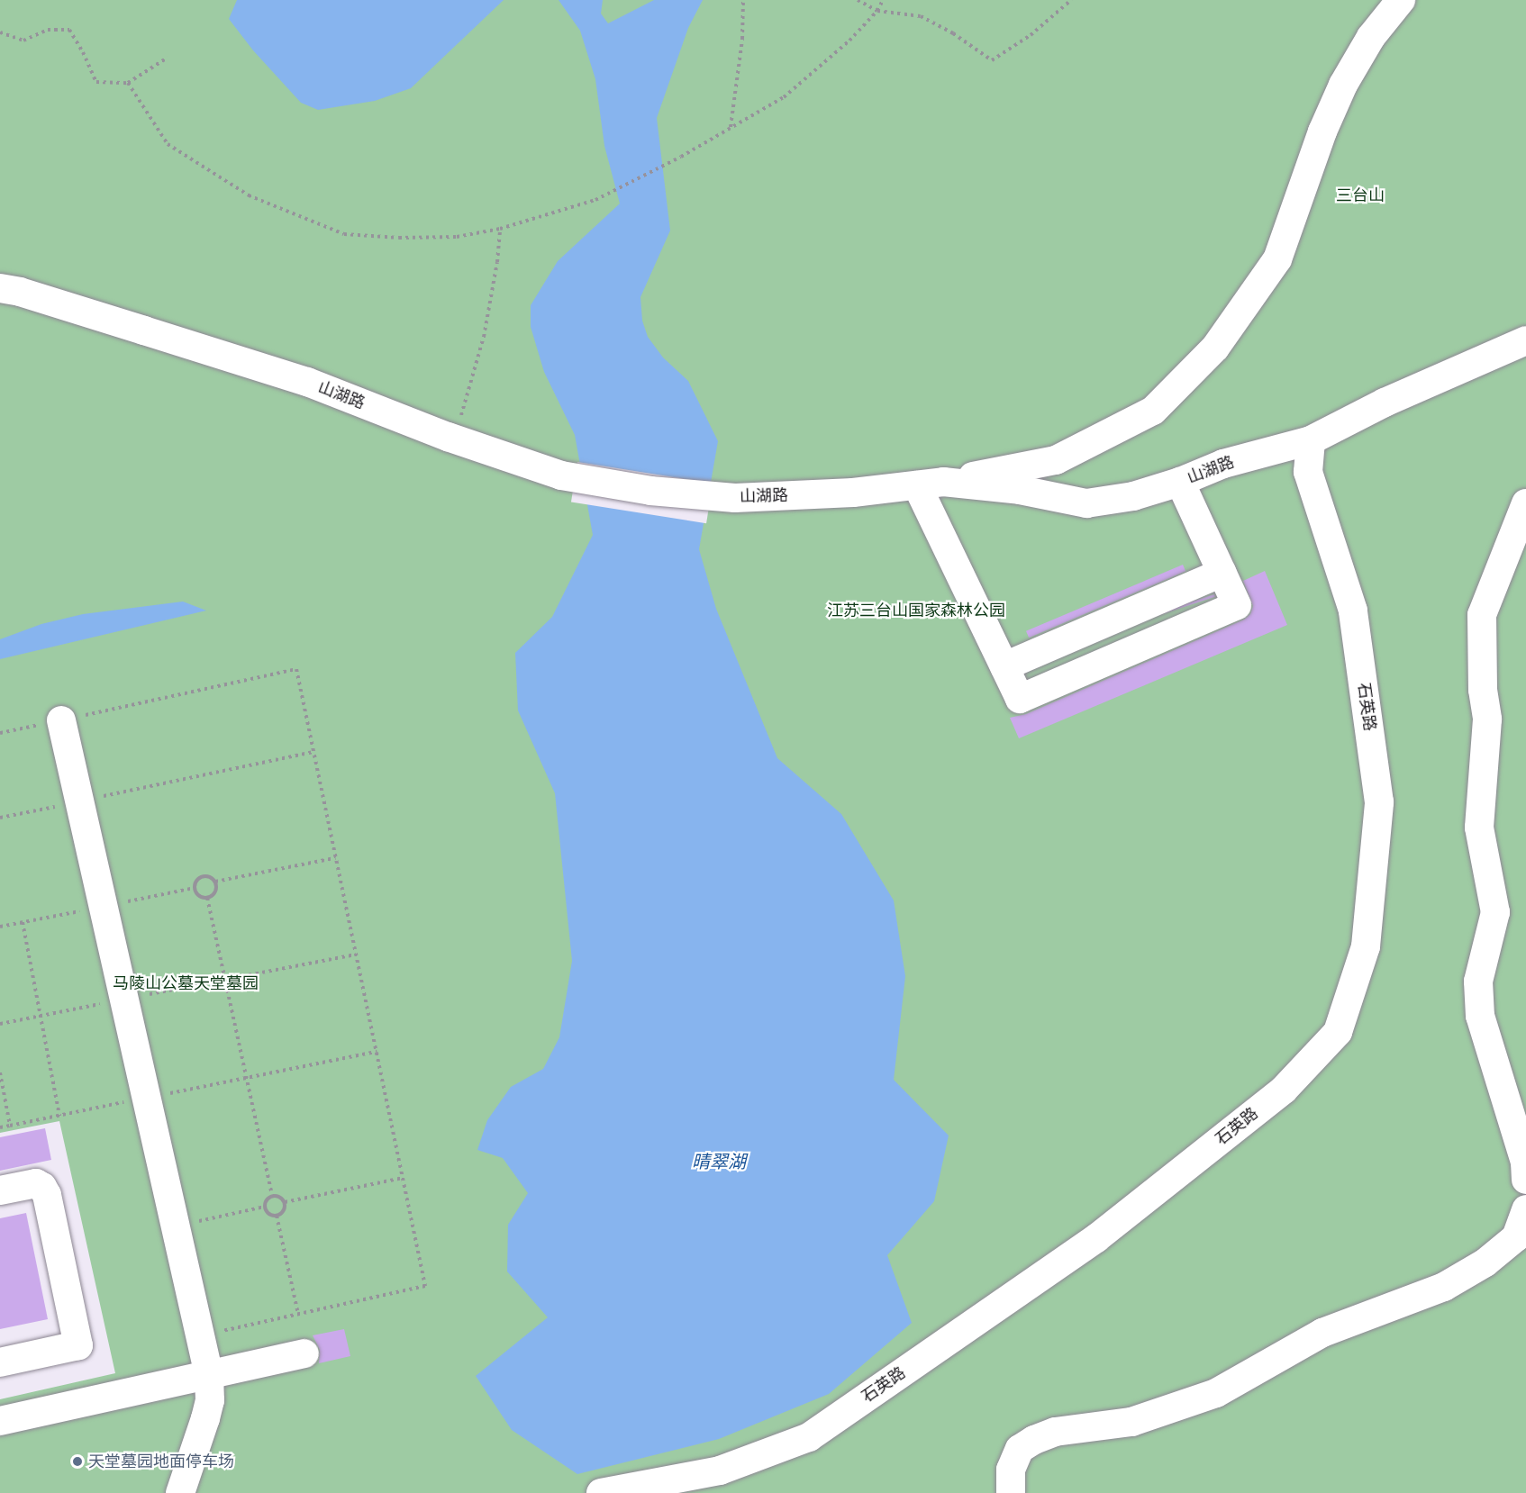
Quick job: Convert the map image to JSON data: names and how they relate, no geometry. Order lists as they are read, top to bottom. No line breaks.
{"streets":{"street":["山湖路","石英路"]},"crossings":[["山湖路","石英路"]],"water":["晴翠湖"],"parks":["三台山","江苏三台山国家森林公园","马陵山公墓天堂墓园"],"places":["天堂墓园地面停车场"]}
